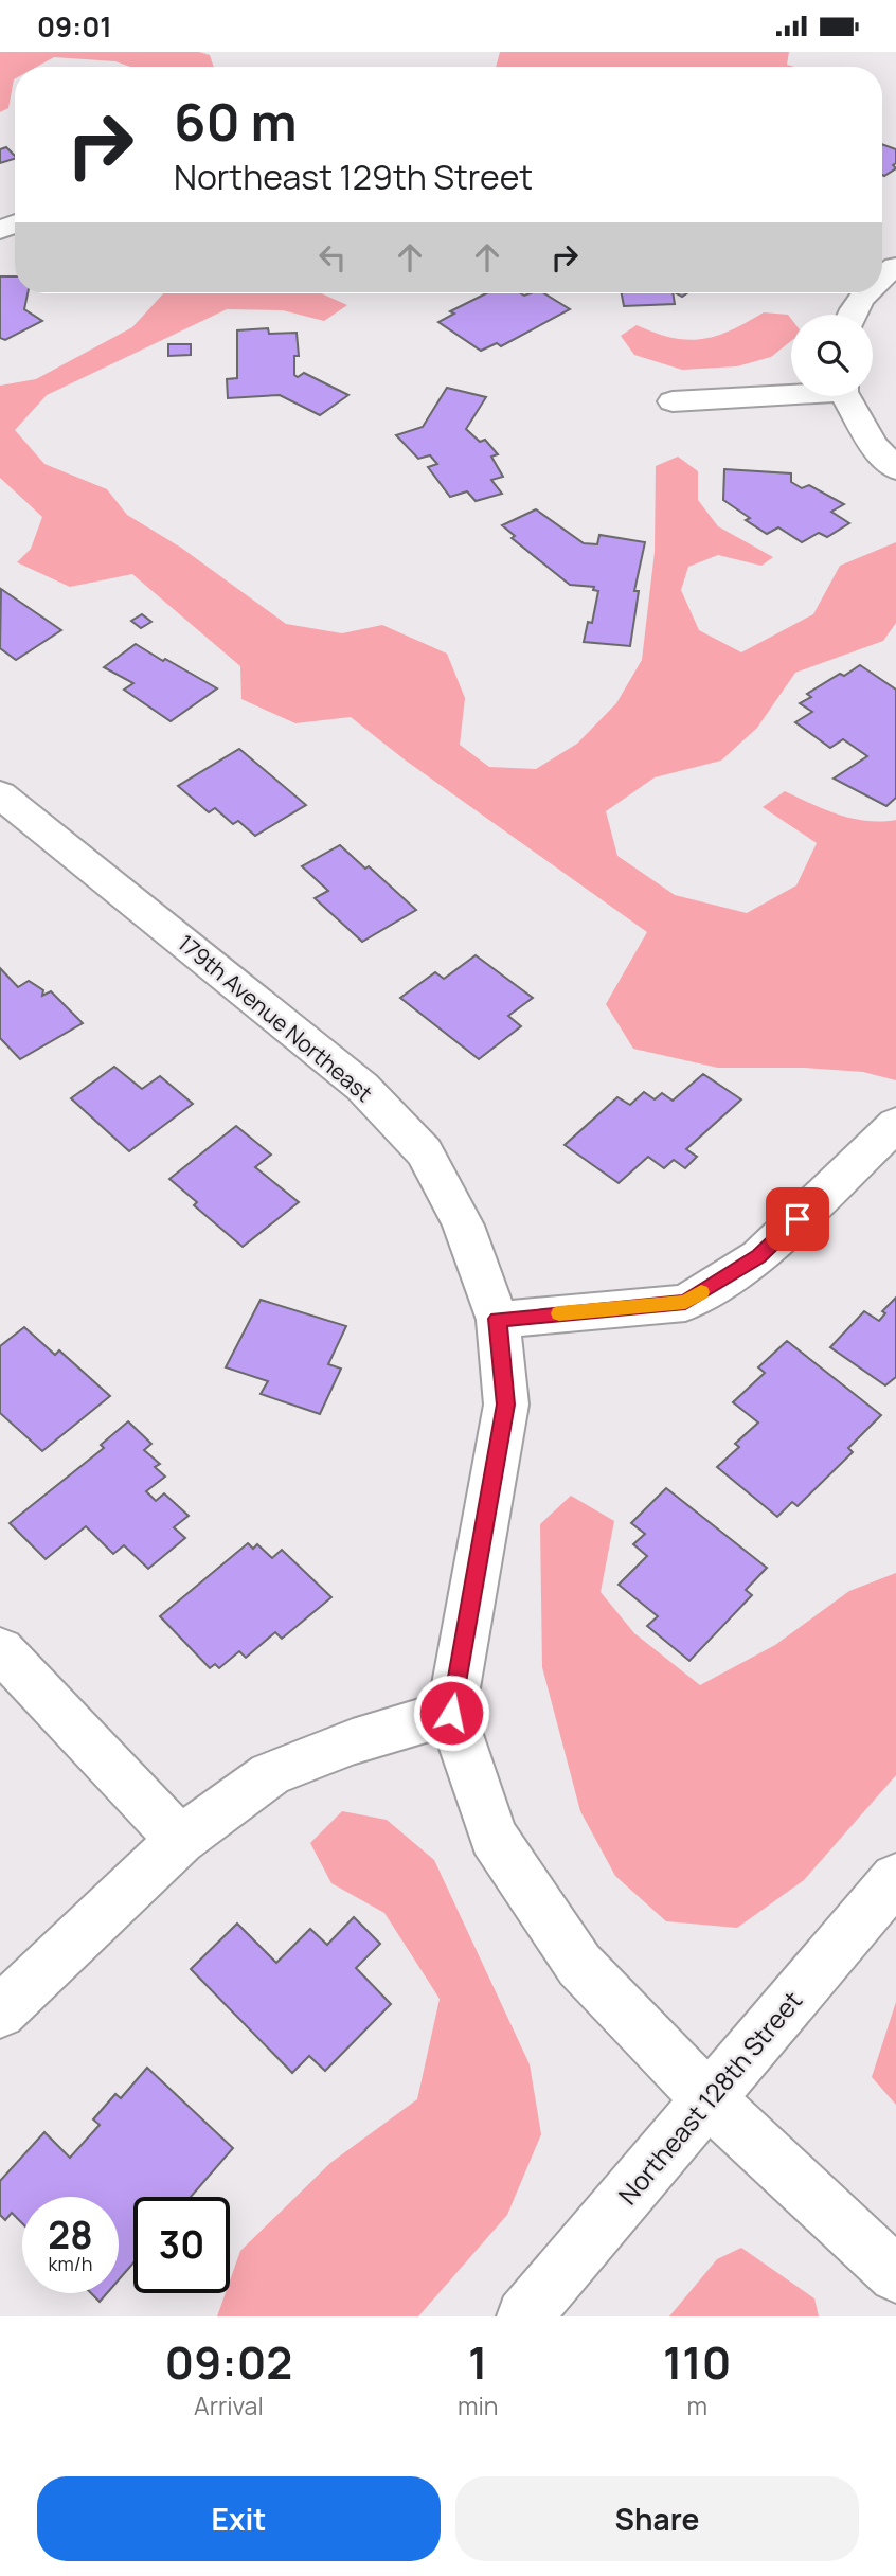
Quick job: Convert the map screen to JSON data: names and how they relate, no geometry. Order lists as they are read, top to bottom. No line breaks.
{"streets":{"street":["179th Avenue Northeast","Northeast 128th Street"]},"crossings":[["179th Avenue Northeast","Northeast 128th Street"]],"page":{"status":"09:01","turn":["60 m","Northeast 129th Street"],"speed":"28 km/h","limit":"30","eta":["09:02","Arrival","1","min","110","m"],"buttons":["Exit","Share"]}}
